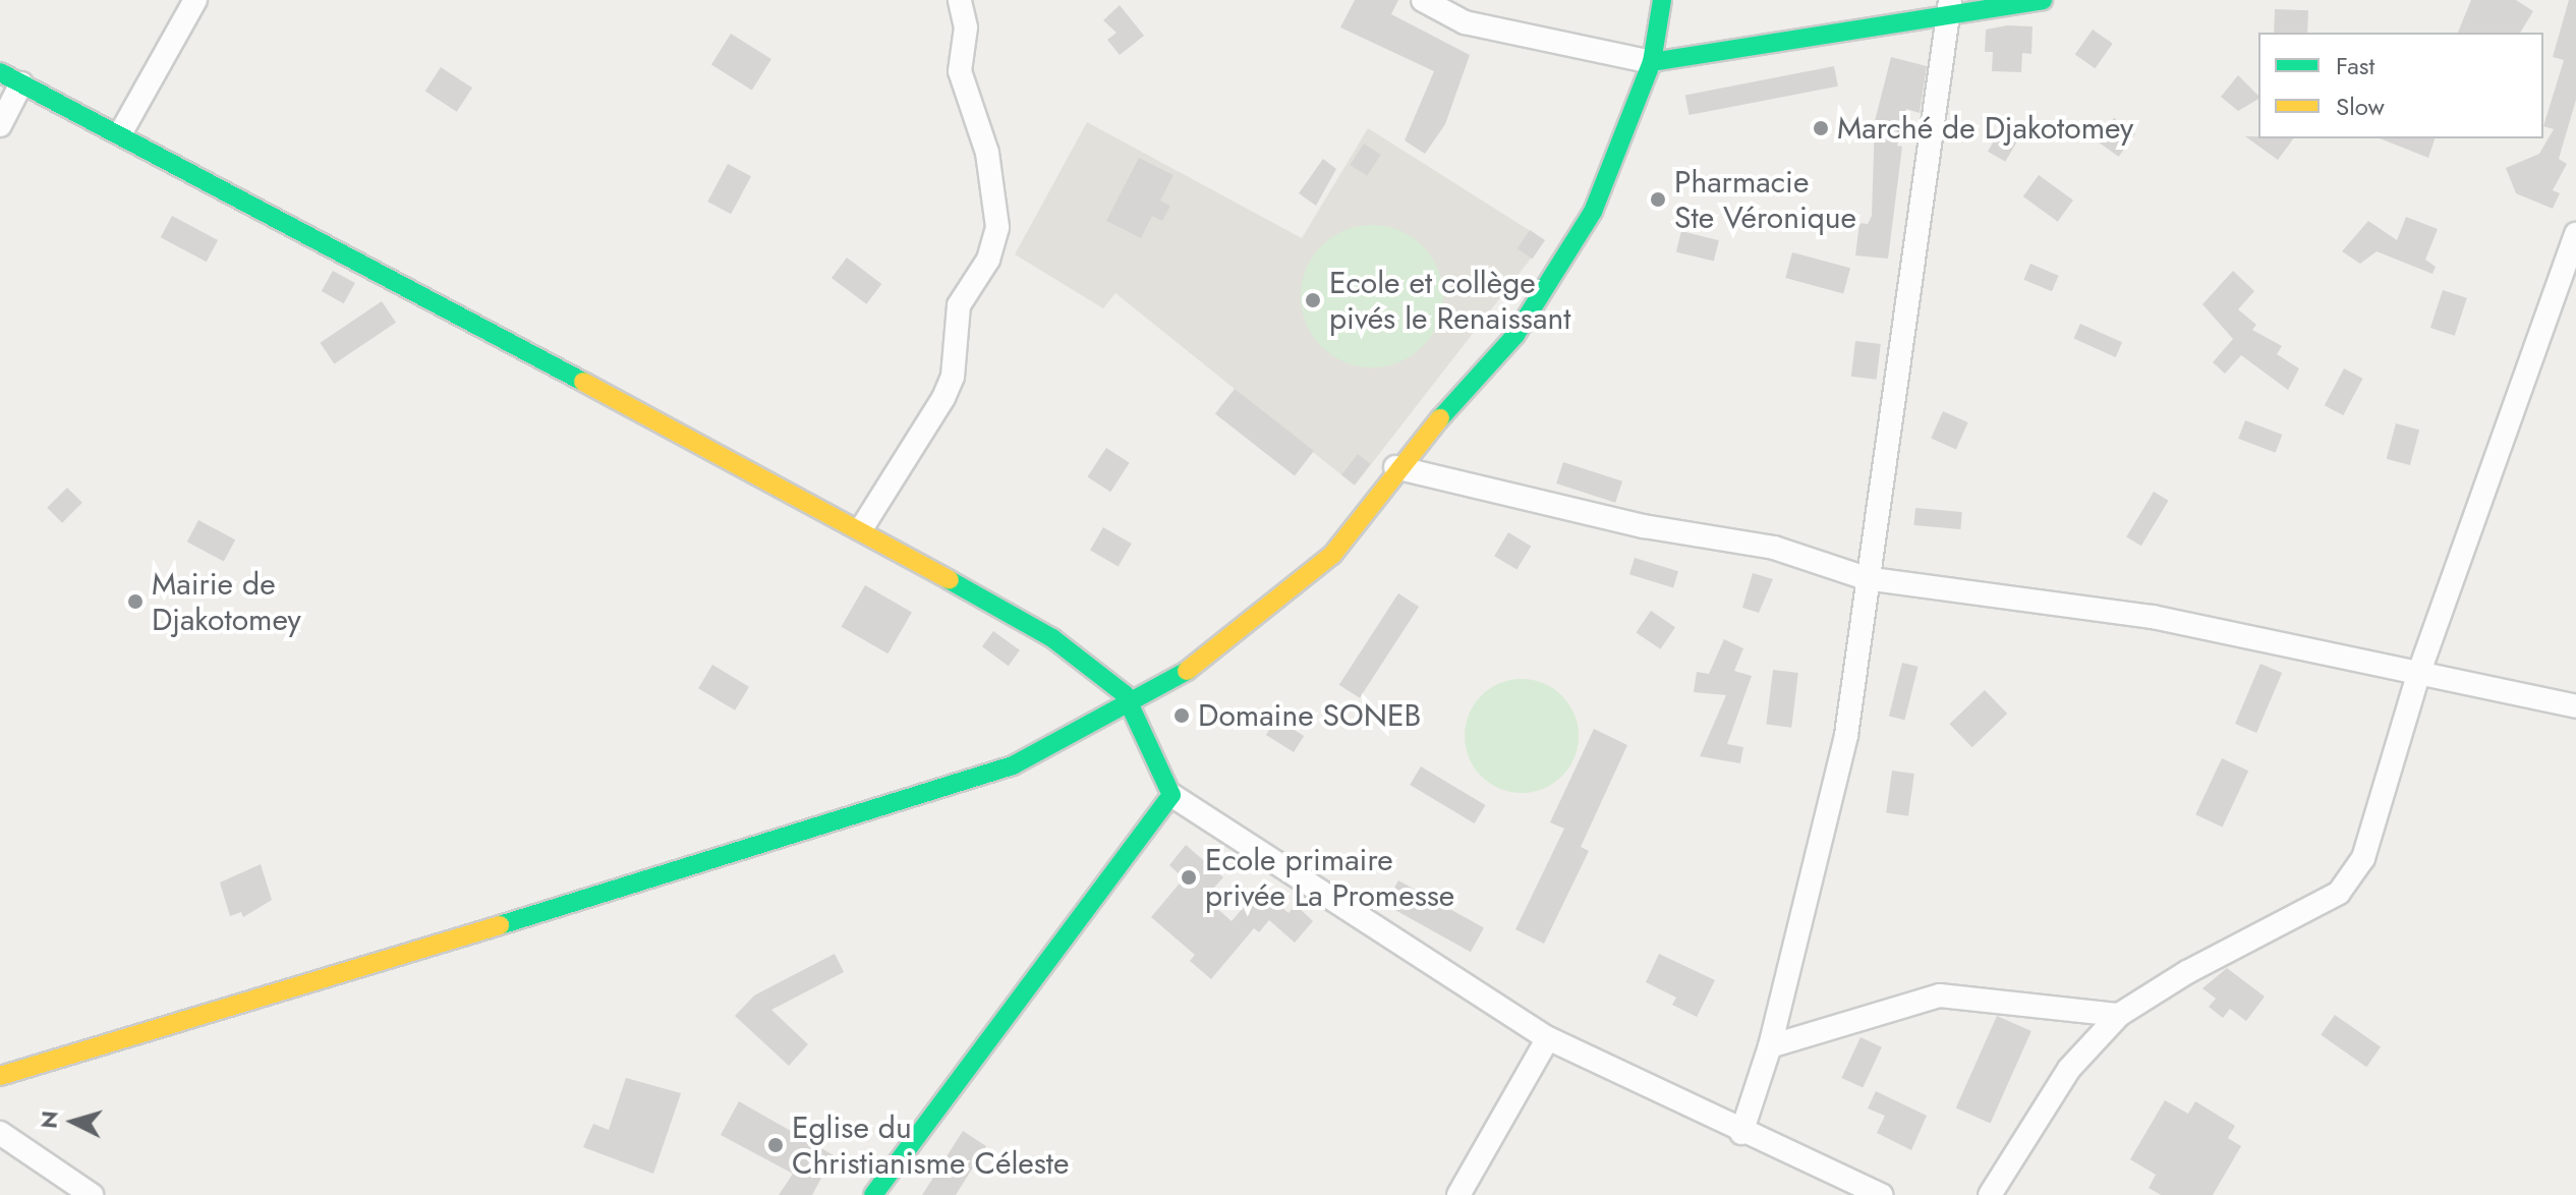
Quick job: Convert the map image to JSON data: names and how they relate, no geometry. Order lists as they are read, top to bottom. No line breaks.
{"places":["Marché de Djakotomey","Pharmacie Ste Véronique","Ecole et collège pivés le Renaissant","Mairie de Djakotomey","Domaine SONEB","Ecole primaire privée La Promesse","Eglise du Christianisme Céleste"],"legend":["Fast","Slow"],"north":"left"}
